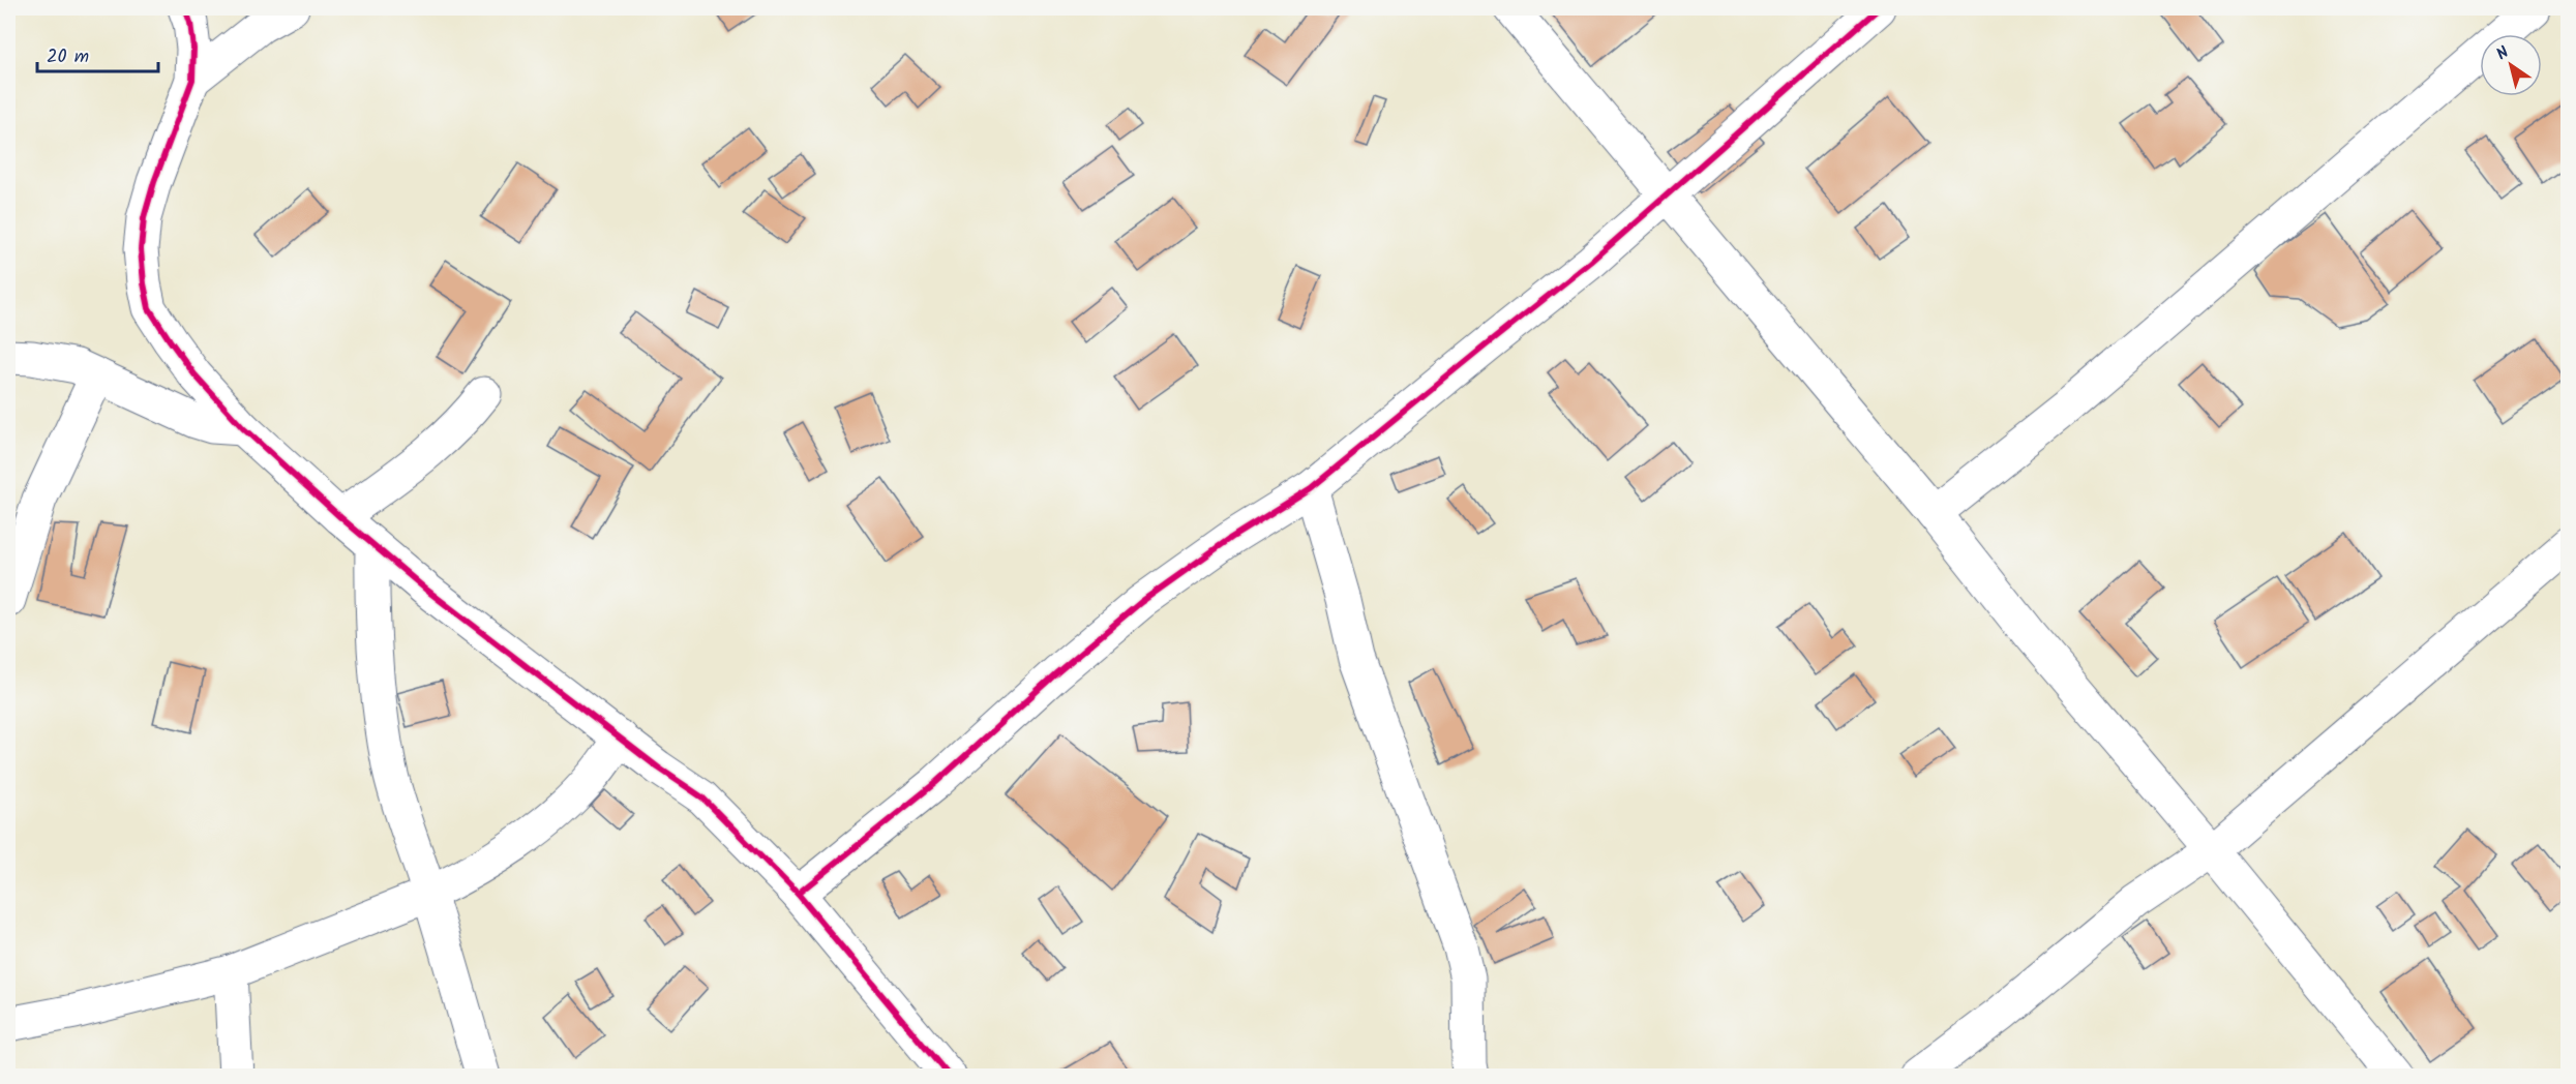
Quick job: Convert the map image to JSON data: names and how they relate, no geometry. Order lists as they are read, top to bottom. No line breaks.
{"scale_bar":"20 m","north":"top left"}
